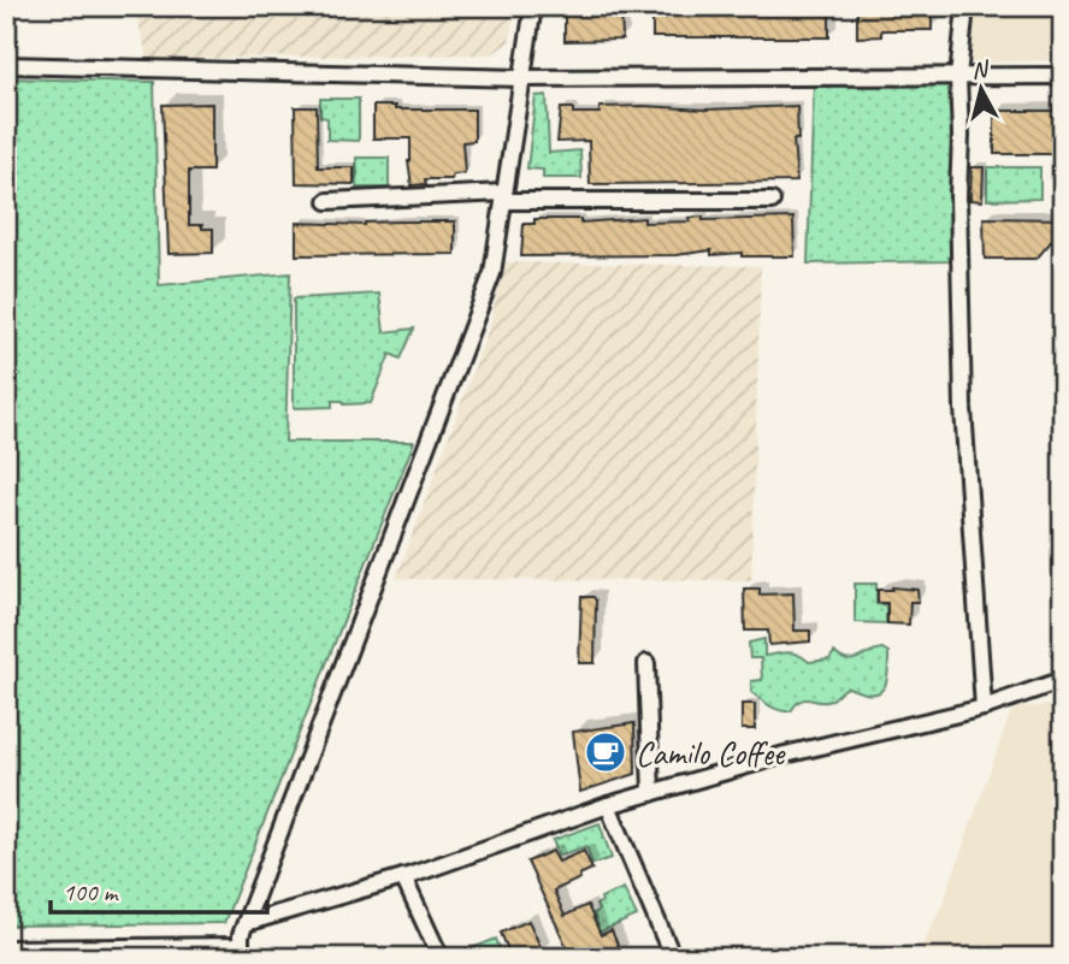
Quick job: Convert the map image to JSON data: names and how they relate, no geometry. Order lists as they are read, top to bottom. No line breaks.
{"places":{"cafe":["Camilo Coffee"]},"scale_bar":"100 m","north":"top"}
